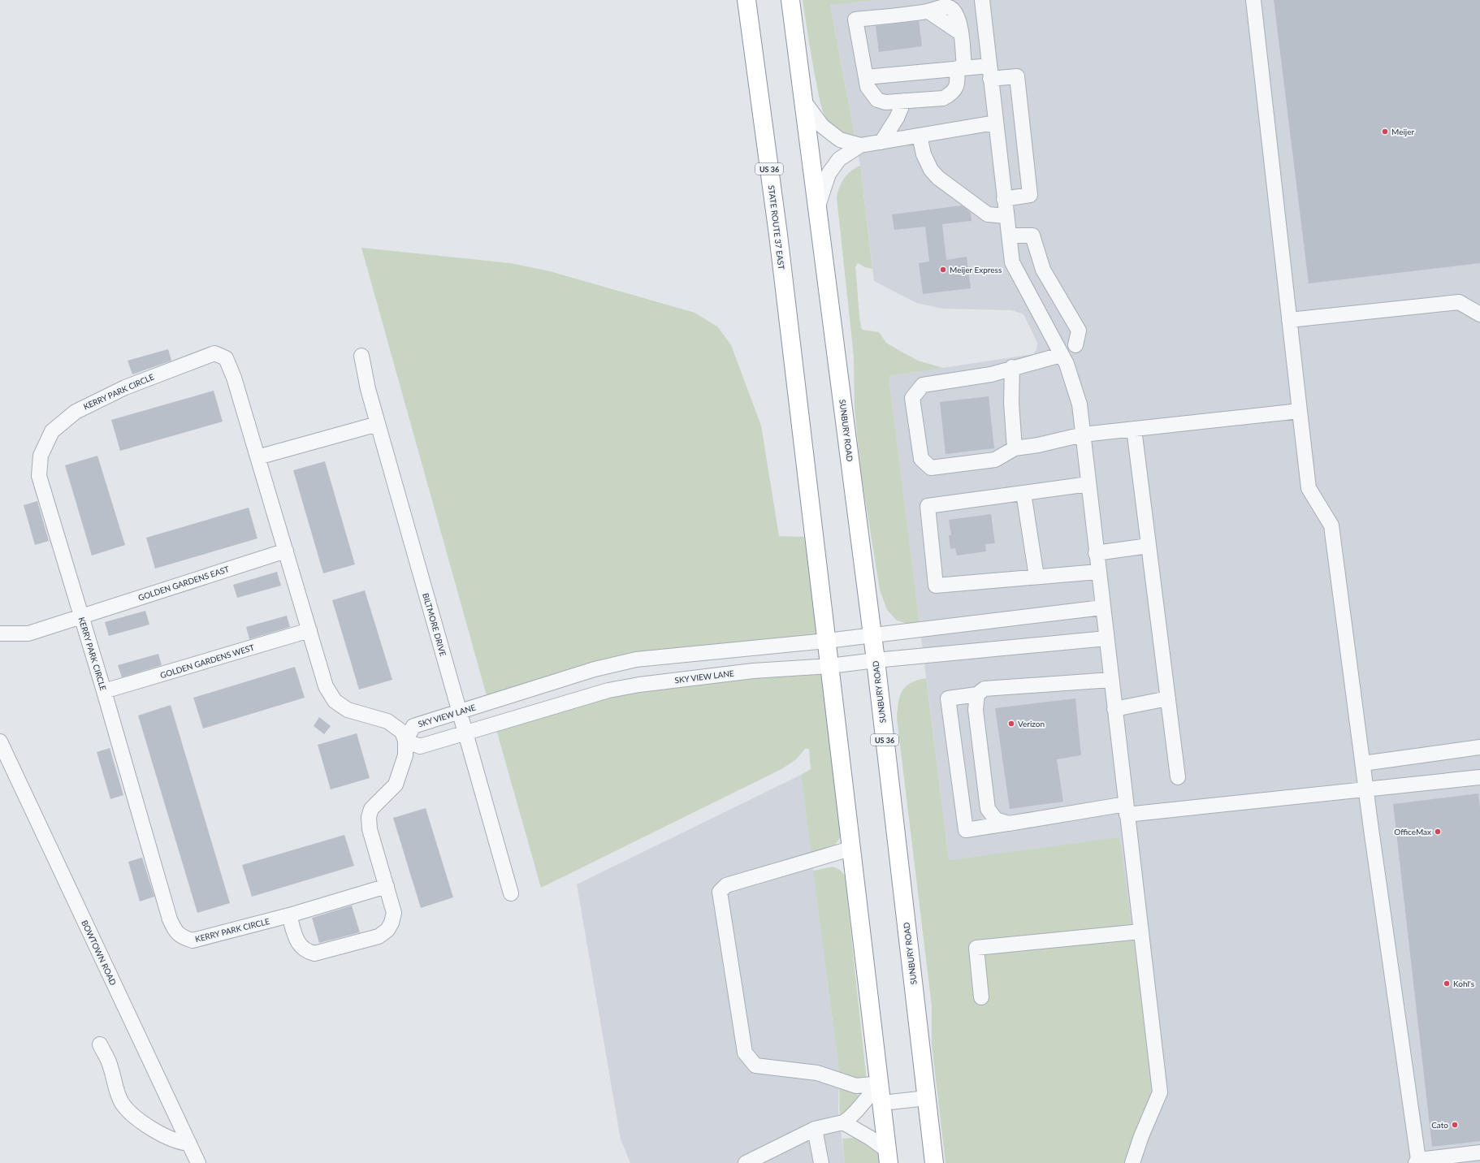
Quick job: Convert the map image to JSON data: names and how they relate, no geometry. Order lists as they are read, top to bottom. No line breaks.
{"streets":{"highway":["US 36","STATE ROUTE 37 EAST","SUNBURY ROAD"],"street":["KERRY PARK CIRCLE","GOLDEN GARDENS EAST","BILTMORE DRIVE","GOLDEN GARDENS WEST","SKY VIEW LANE","BOWTOWN ROAD"]},"crossings":[["US 36","STATE ROUTE 37 EAST"],["US 36","SUNBURY ROAD"],["US 36","SKY VIEW LANE"],["STATE ROUTE 37 EAST","SKY VIEW LANE"],["KERRY PARK CIRCLE","GOLDEN GARDENS EAST"],["KERRY PARK CIRCLE","GOLDEN GARDENS WEST"],["KERRY PARK CIRCLE","SKY VIEW LANE"],["SUNBURY ROAD","SKY VIEW LANE"],["BILTMORE DRIVE","SKY VIEW LANE"]],"places":["Meijer","Meijer Express","Verizon","OfficeMax","Kohl's","Cato"]}
